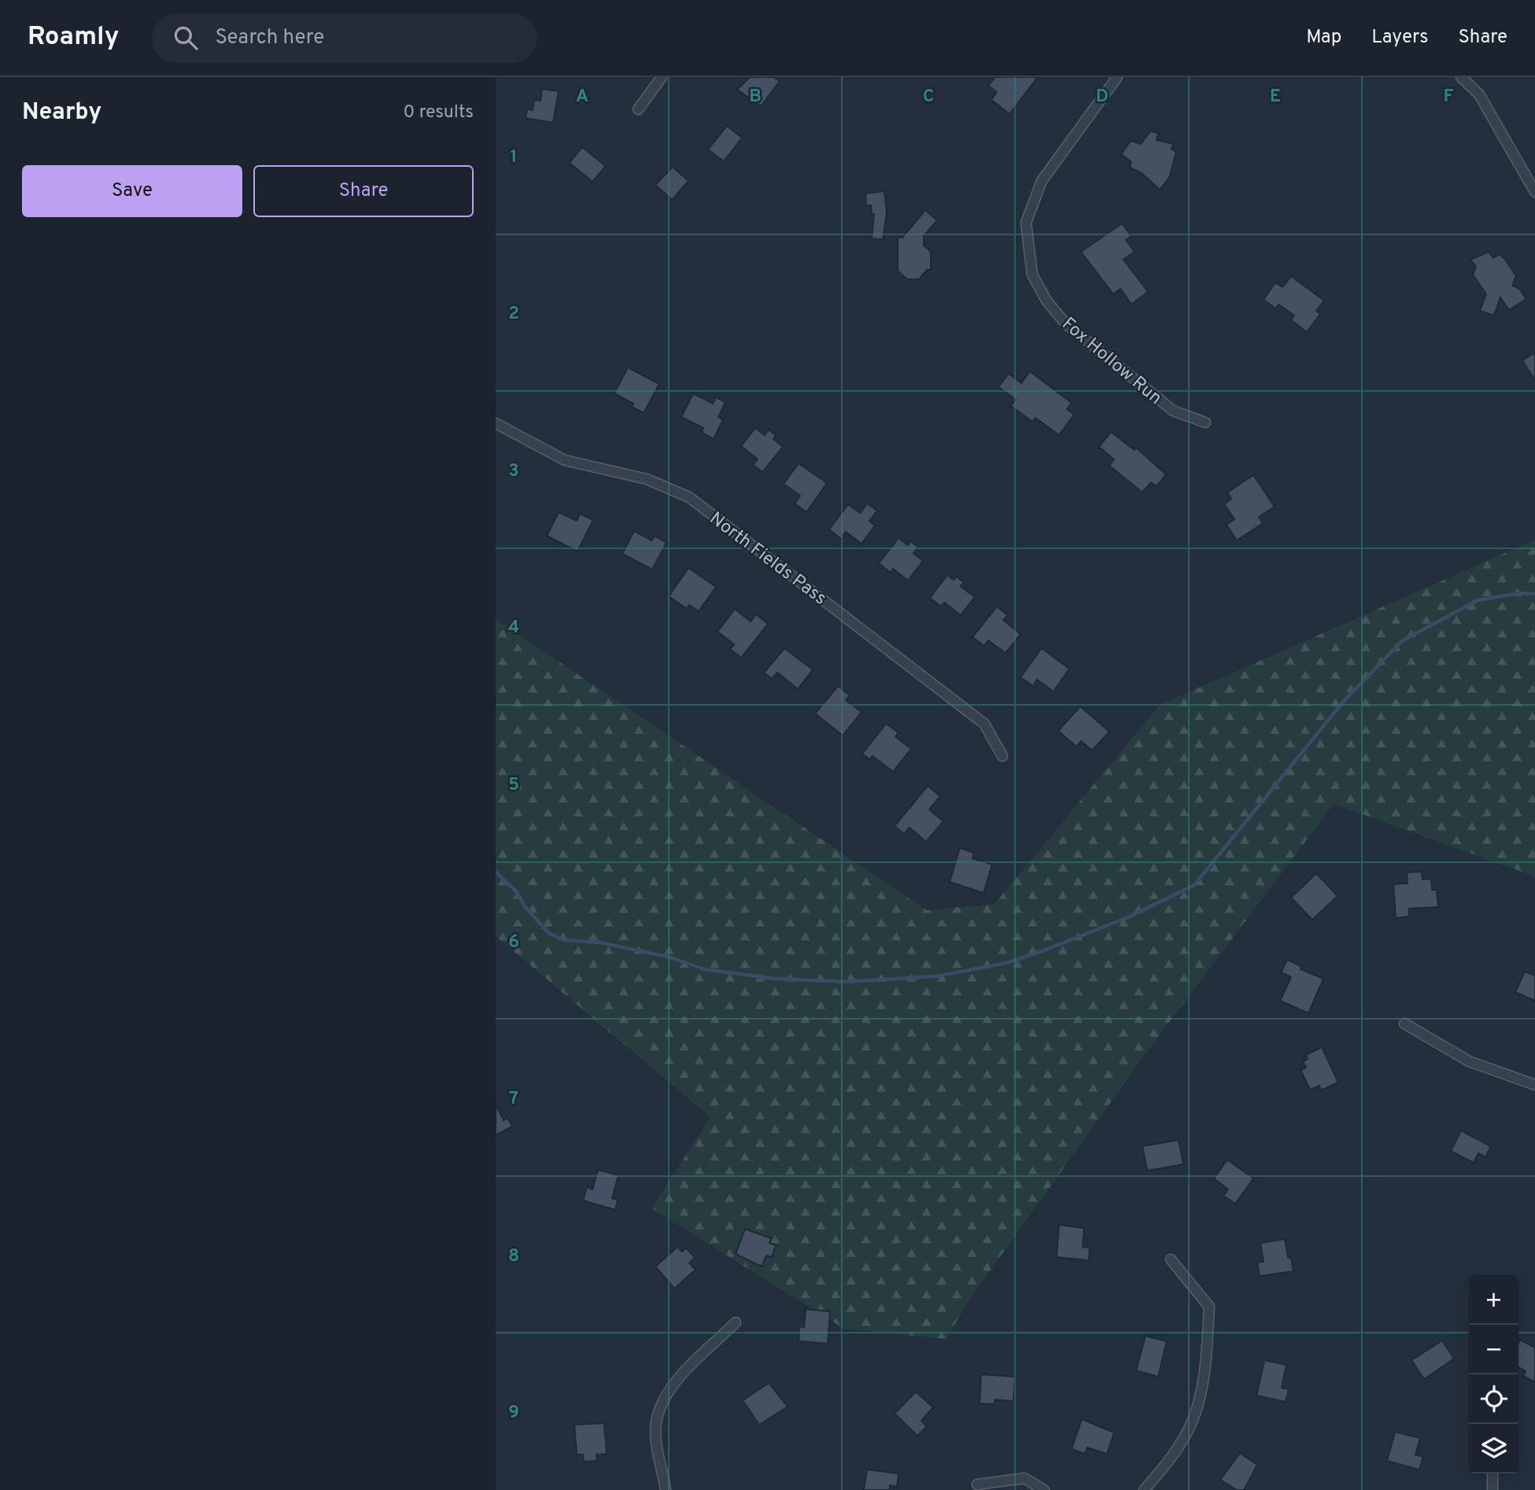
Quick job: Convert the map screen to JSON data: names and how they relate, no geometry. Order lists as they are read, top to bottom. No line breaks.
{"streets":{"street":["Fox Hollow Run","North Fields Pass"]},"page":{"header":"Roamly","search":"Search here","nav":["Map","Layers","Share"],"heading":["Nearby","0 results"],"buttons":["Save","Share"],"map_buttons":["+","−"]},"grid":{"columns":["A","B","C","D","E","F"],"rows":["1","2","3","4","5","6","7","8","9"]}}
